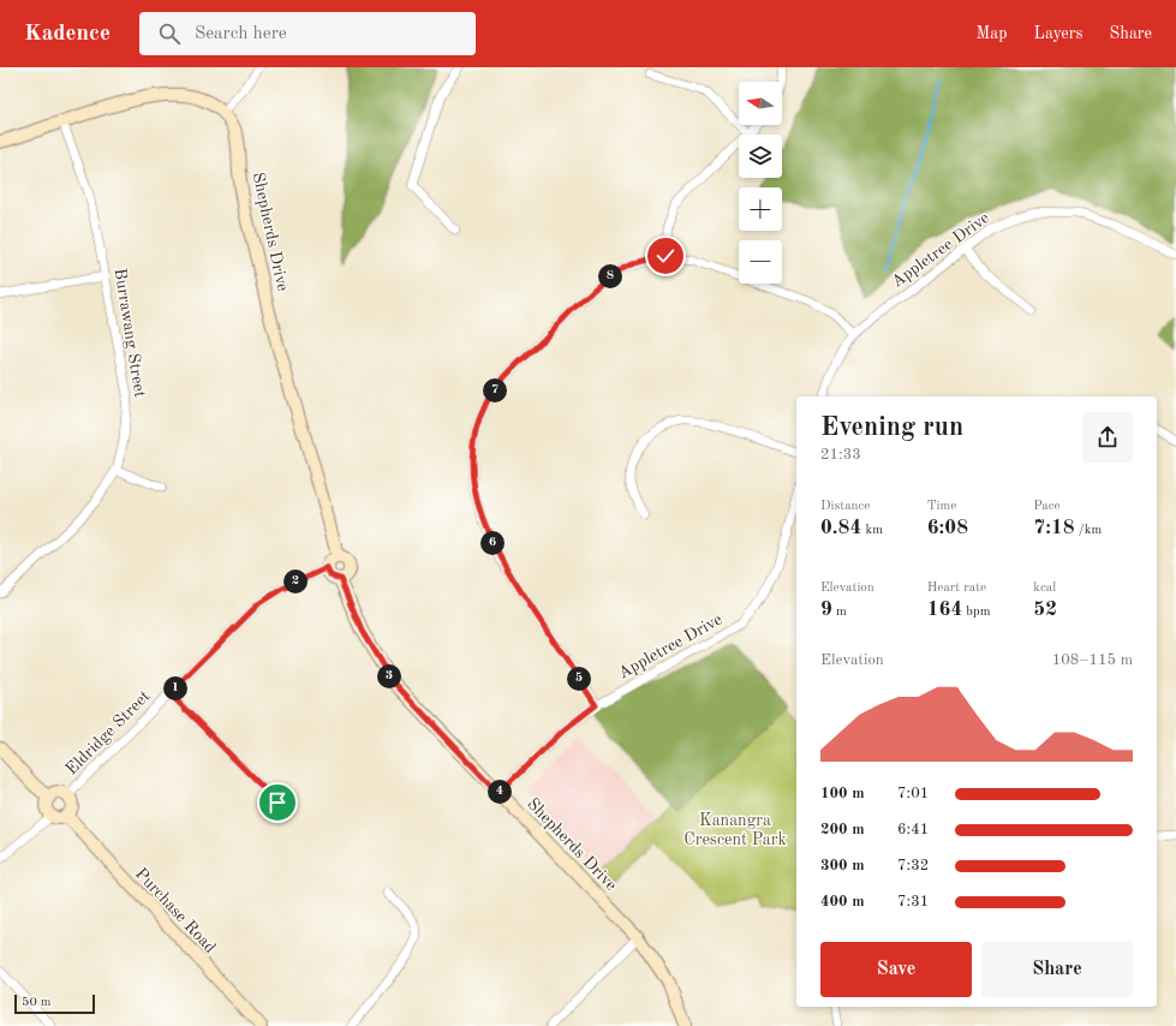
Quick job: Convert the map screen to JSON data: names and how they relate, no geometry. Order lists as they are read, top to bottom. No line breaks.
{"streets":{"main road":["Shepherds Drive","Purchase Road"],"street":["Appletree Drive","Burrawang Street","Eldridge Street"]},"crossings":[["Shepherds Drive","Appletree Drive"],["Shepherds Drive","Eldridge Street"],["Eldridge Street","Purchase Road"]],"parks":["Kanangra Crescent Park"],"scale_bar":"50 m","north":"left","page":{"header":"Kadence","search":"Search here","nav":["Map","Layers","Share"],"map_buttons":["+","−"],"pins":["8","7","6","2","3","5","1","4"],"heading":["Evening run","21:33"],"stats":[["Distance","0.84 km"],["Time","6:08"],["Pace","7:18 /km"],["Elevation","9 m"],["Heart rate","164 bpm"],["kcal","52"]],"chart":["Elevation","108–115 m"],"list":[{"name":"100 m","note":"7:01"},{"name":"200 m","note":"6:41"},{"name":"300 m","note":"7:32"},{"name":"400 m","note":"7:31"}],"buttons":["Save","Share"],"scale":"50 m"}}
